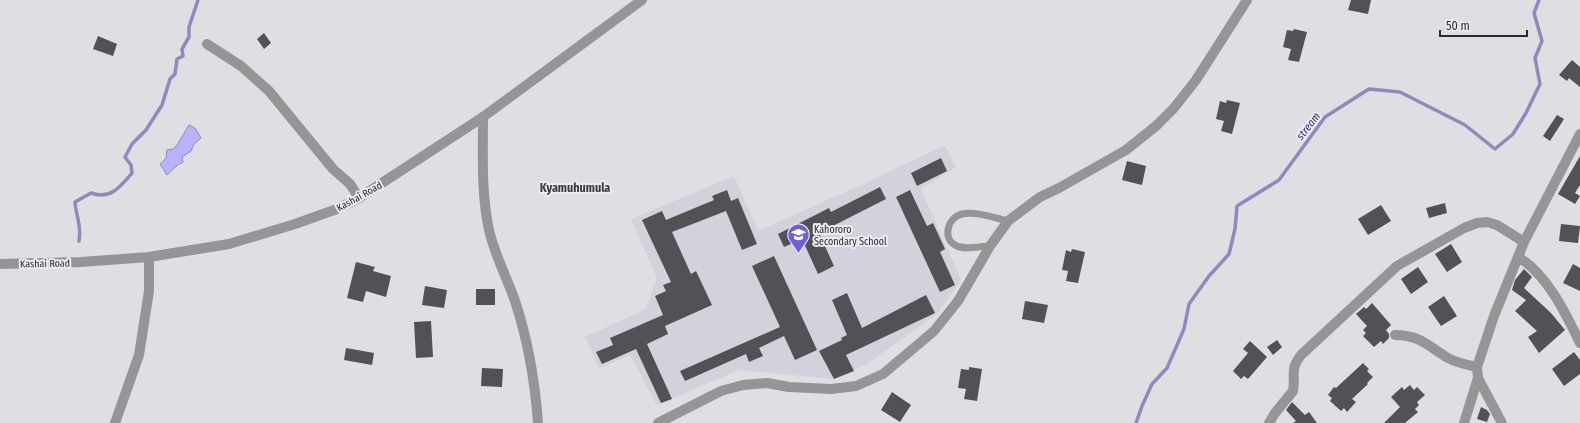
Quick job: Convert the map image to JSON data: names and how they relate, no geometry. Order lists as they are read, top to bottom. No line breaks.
{"streets":{"street":["Kashai Road"]},"districts":["Kyamuhumula"],"water":["stream"],"places":{"school or university":["Kahororo Secondary School"]},"scale_bar":"50 m"}
